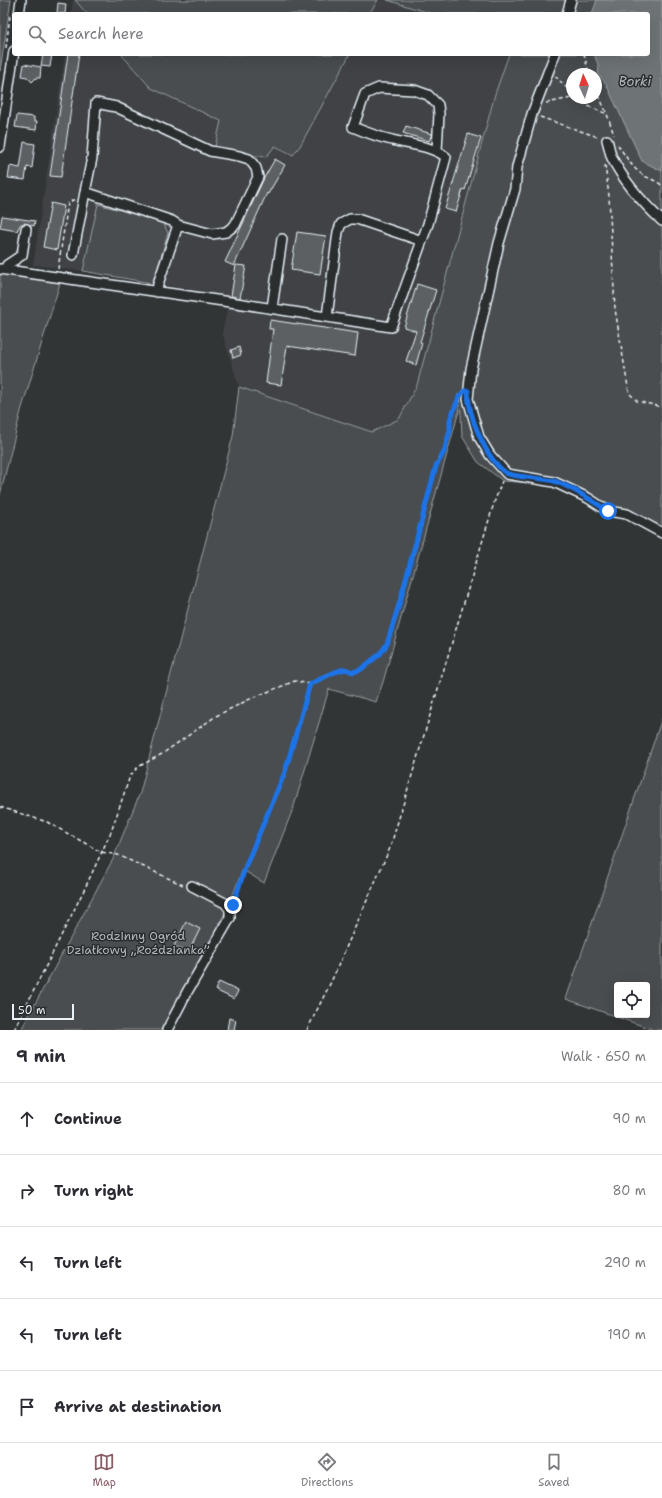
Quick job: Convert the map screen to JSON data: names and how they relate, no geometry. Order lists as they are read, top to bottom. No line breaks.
{"water":["Borki"],"parks":["Rodzinny Ogród Działkowy „Roździanka”"],"scale_bar":"50 m","north":"top","page":{"search":"Search here","scale":"50 m","heading":["9 min","Walk · 650 m"],"list":[["Continue","90 m"],["Turn right","80 m"],["Turn left","290 m"],["Turn left","190 m"],"Arrive at destination"],"nav":["Map","Directions","Saved"]}}
